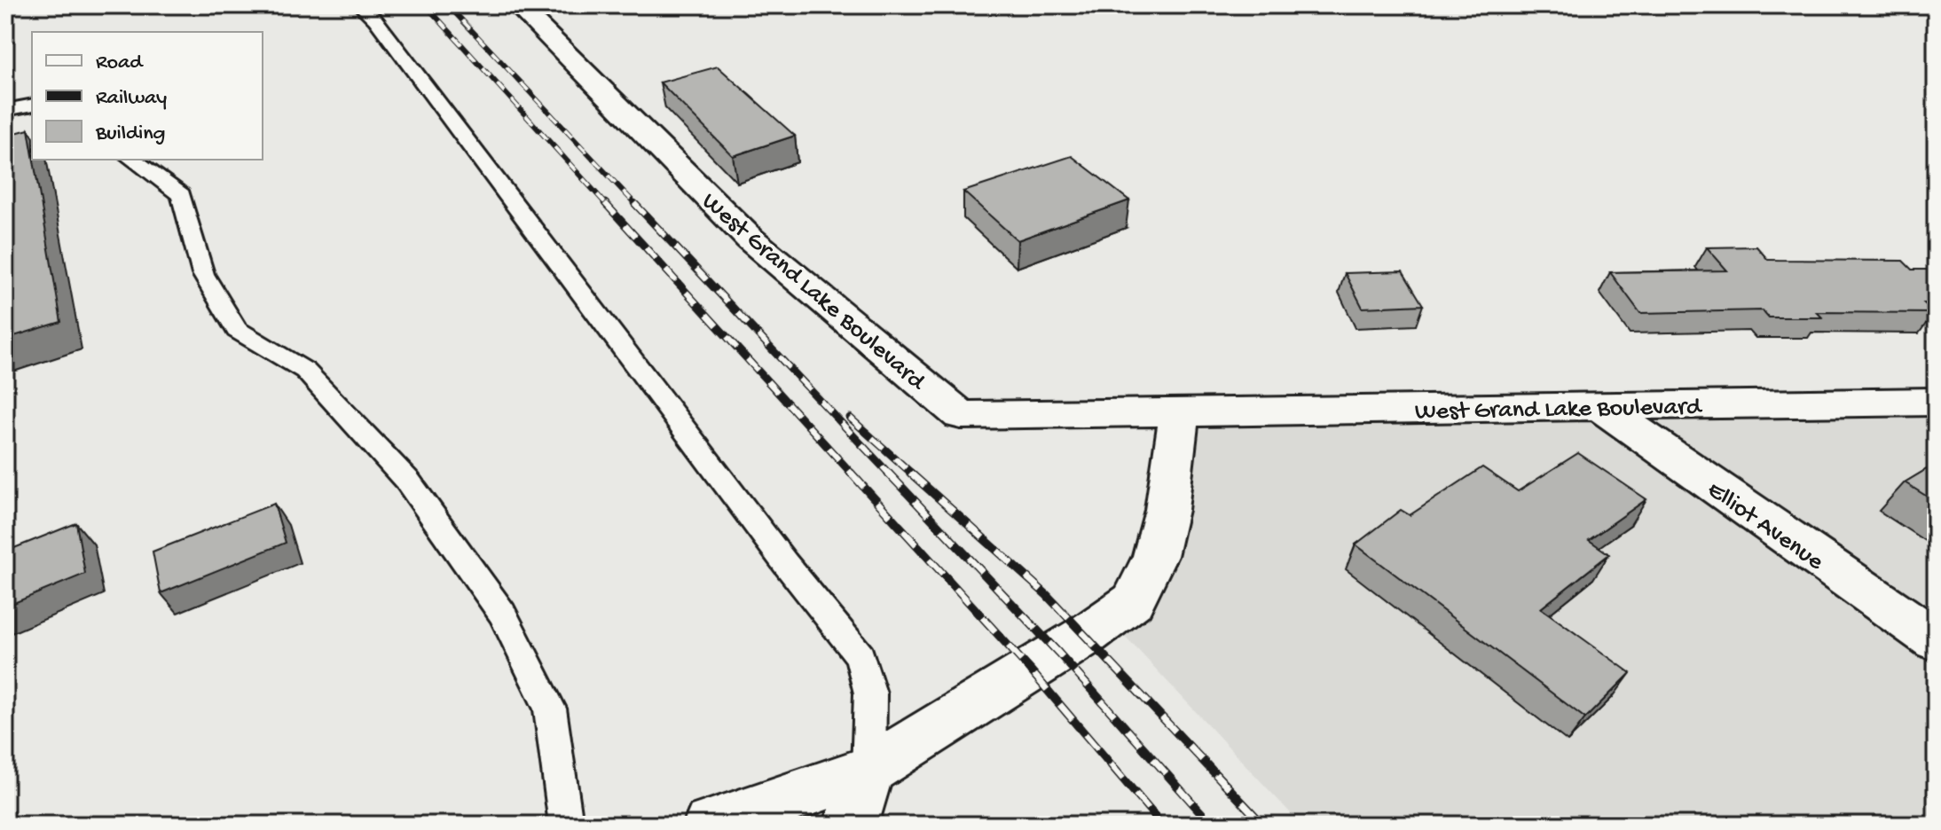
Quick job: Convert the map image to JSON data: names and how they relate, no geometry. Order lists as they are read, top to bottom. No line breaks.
{"streets":{"street":["West Grand Lake Boulevard","Elliot Avenue"]},"crossings":[["West Grand Lake Boulevard","Elliot Avenue"]],"legend":["Road","Railway","Building"]}
